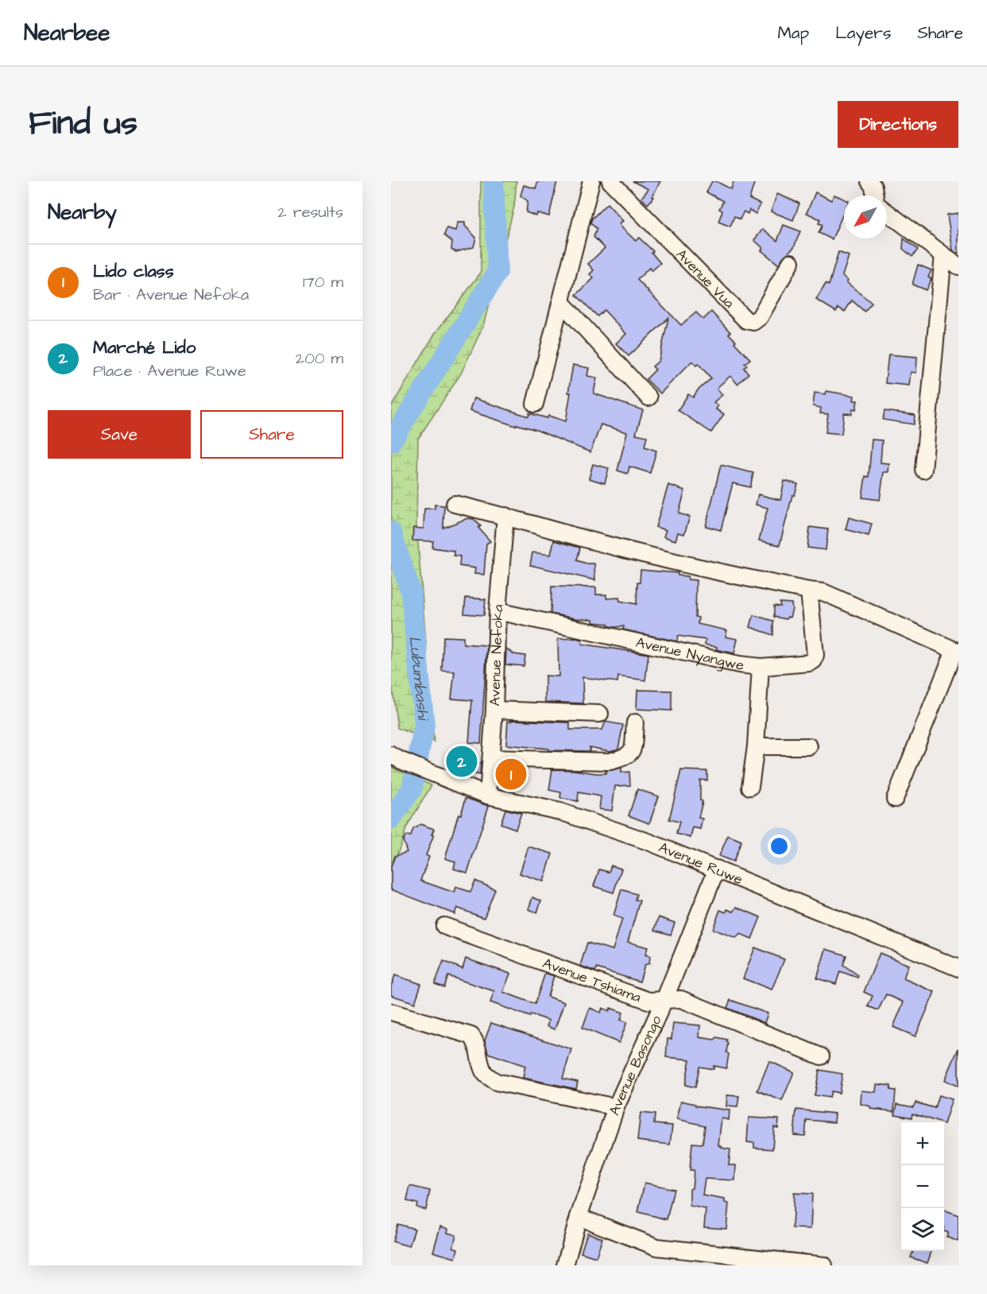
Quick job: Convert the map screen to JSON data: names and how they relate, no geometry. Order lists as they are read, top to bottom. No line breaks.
{"streets":{"street":["Avenue Vua","Avenue Nyangwe","Avenue Nefoka","Avenue Ruwe","Avenue Tshiama","Avenue Basongo"]},"crossings":[["Avenue Nyangwe","Avenue Nefoka"],["Avenue Nefoka","Avenue Ruwe"],["Avenue Ruwe","Avenue Basongo"],["Avenue Tshiama","Avenue Basongo"]],"water":["Lubumbashi"],"north":"bottom left","page":{"header":"Nearbee","nav":["Map","Layers","Share"],"title":"Find us","buttons":["Directions",["Save","Share"]],"heading":["Nearby","2 results"],"list":[{"mark":"1","name":"Lido class","note":"Bar · Avenue Nefoka","value":"170 m"},{"mark":"2","name":"Marché Lido","note":"Place · Avenue Ruwe","value":"200 m"}],"pins":["2","1"],"map_buttons":["+","−"]}}
